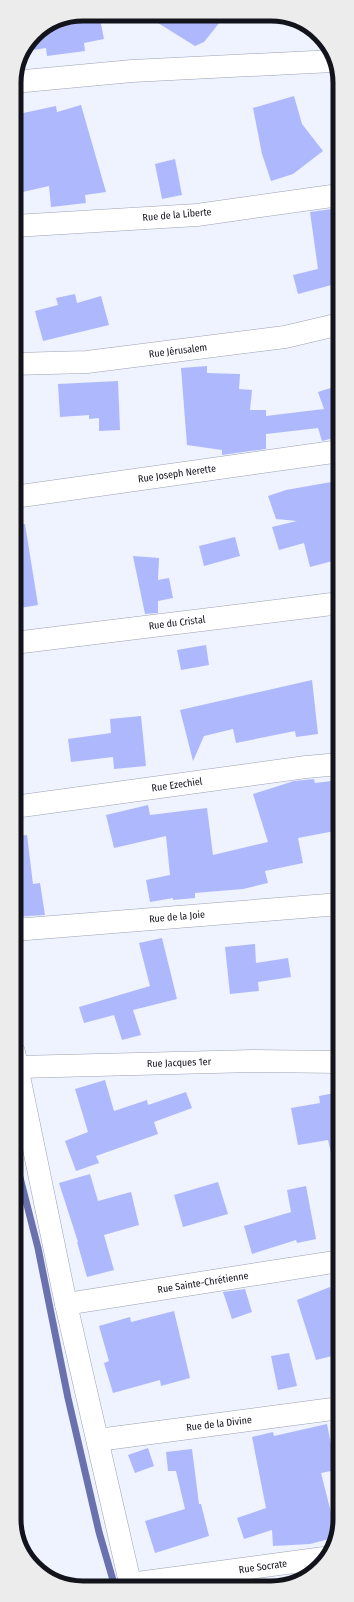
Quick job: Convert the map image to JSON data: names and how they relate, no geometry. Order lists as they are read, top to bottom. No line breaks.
{"streets":{"street":["Rue de la Liberte","Rue Jérusalem","Rue Joseph Nerette","Rue du Cristal","Rue Ezechiel","Rue de la Joie","Rue Jacques 1er","Rue Sainte-Chrétienne","Rue de la Divine","Rue Socrate"]}}
